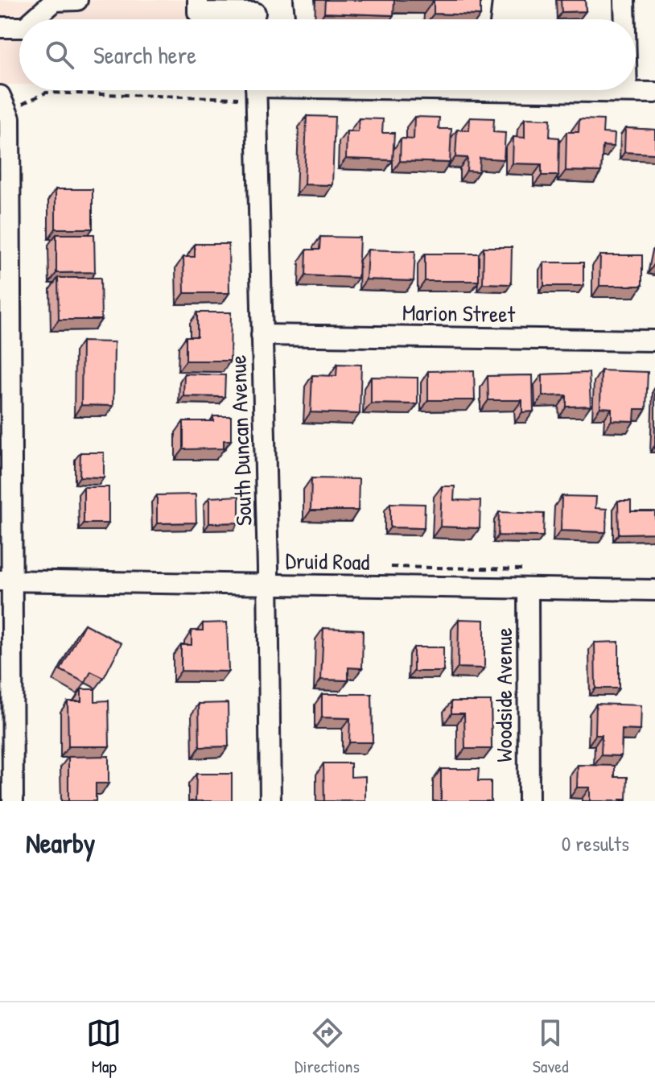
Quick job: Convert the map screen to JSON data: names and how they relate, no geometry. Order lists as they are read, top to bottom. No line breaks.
{"streets":{"street":["Marion Street","South Duncan Avenue","Druid Road","Woodside Avenue"]},"crossings":[["Marion Street","South Duncan Avenue"],["South Duncan Avenue","Druid Road"],["Druid Road","Woodside Avenue"]],"page":{"search":"Search here","heading":["Nearby","0 results"],"nav":["Map","Directions","Saved"]}}
